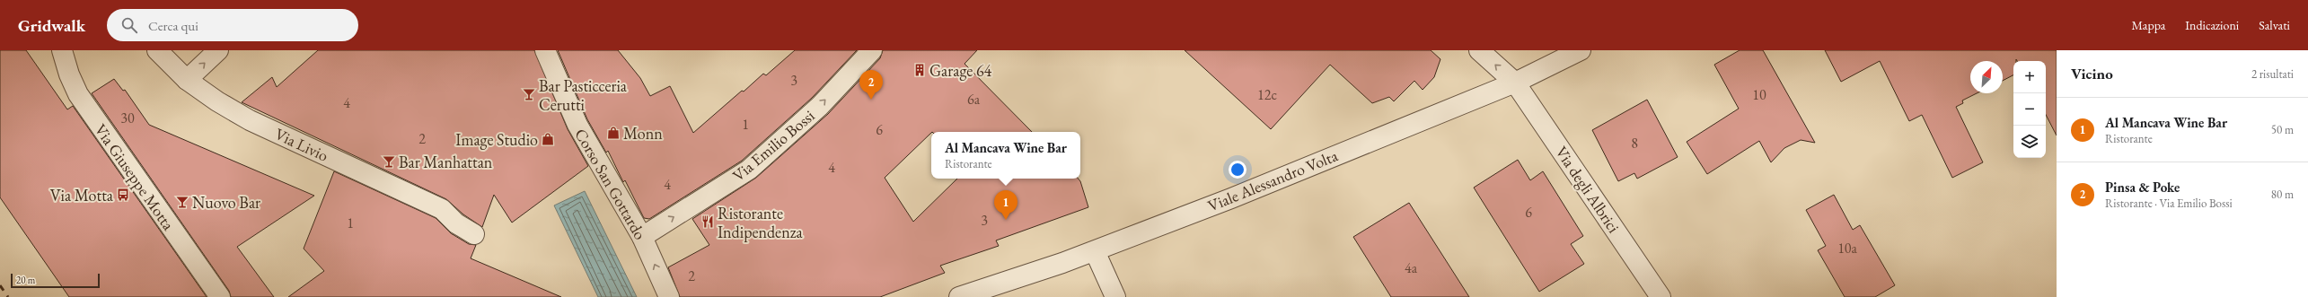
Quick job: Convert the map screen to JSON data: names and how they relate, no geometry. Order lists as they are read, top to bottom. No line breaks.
{"streets":{"street":["Via Livio","Via Emilio Bossi","Via Giuseppe Motta","Viale Alessandro Volta","Corso San Gottardo","Via degli Albrici"]},"crossings":[["Via Emilio Bossi","Corso San Gottardo"],["Viale Alessandro Volta","Via degli Albrici"]],"one_way":["Via Emilio Bossi"],"places":{"building":["Garage 64"],"bar":["Bar Pasticceria Cerutti","Bar Manhattan","Nuovo Bar"],"shop":["Monn","Image Studio"],"bus stop":["Via Motta"],"restaurant":["Ristorante Indipendenza"]},"house_numbers":["3","12c","10","6a","4","30","1","6","2","8","4","4","6","3","1","10a","4a","2"],"scale_bar":"20 m","north":"top right","page":{"header":"Gridwalk","search":"Cerca qui","nav":["Mappa","Indicazioni","Salvati"],"heading":["Vicino","2 risultati"],"map_buttons":["+","−"],"pins":["2","1"],"list":[{"mark":"1","name":"Al Mancava Wine Bar","note":"Ristorante","value":"50 m"},{"mark":"2","name":"Pinsa & Poke","note":"Ristorante · Via Emilio Bossi","value":"80 m"}],"popup":["Al Mancava Wine Bar","Ristorante"],"scale":"20 m"}}
